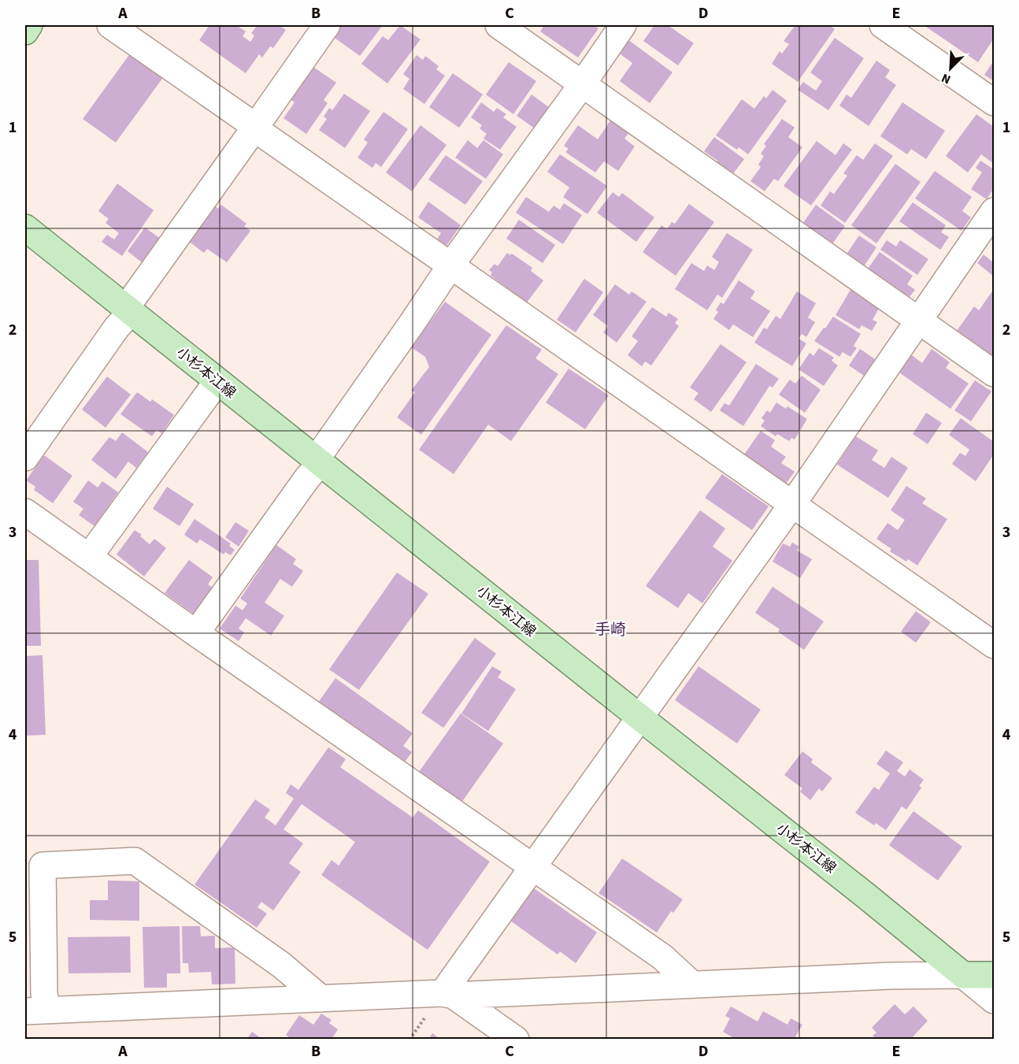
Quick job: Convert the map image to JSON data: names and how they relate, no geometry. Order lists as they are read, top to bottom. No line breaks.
{"streets":{"main road":["小杉本江線"]},"districts":["手崎"],"north":"bottom left","grid":{"columns":["A","B","C","D","E"],"rows":["1","2","3","4","5"]}}
